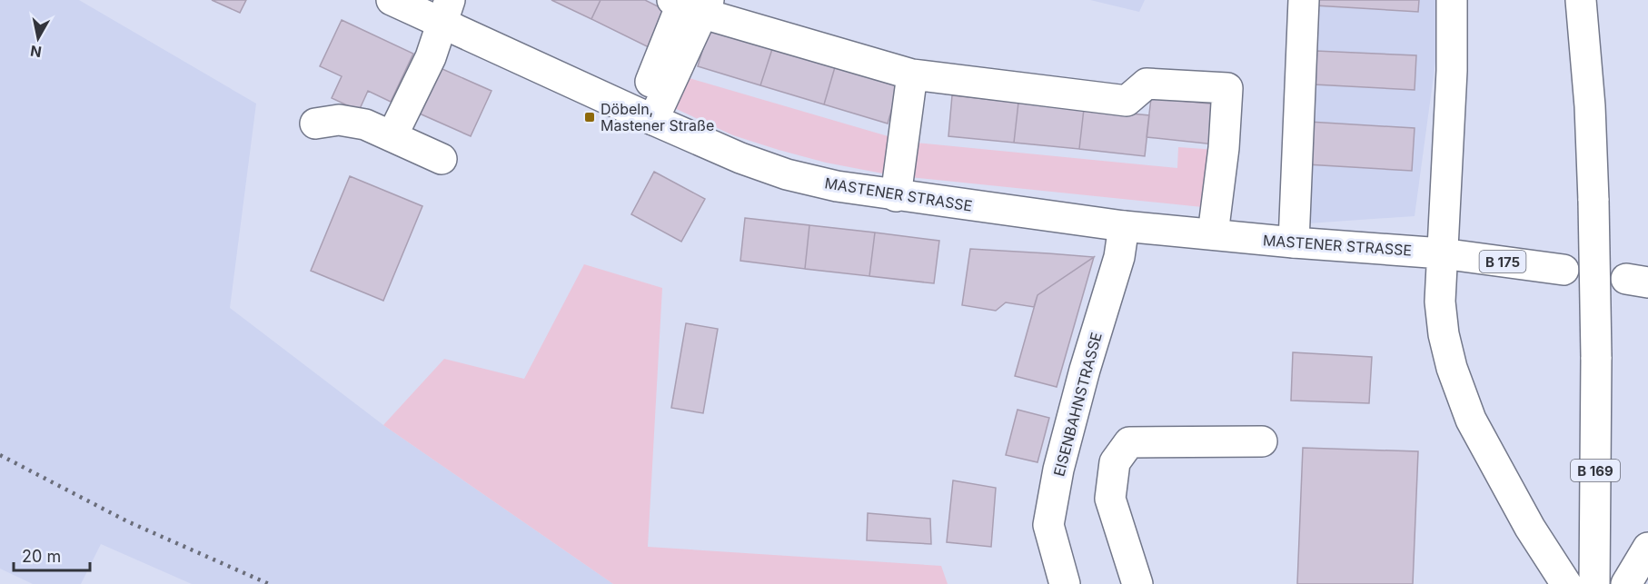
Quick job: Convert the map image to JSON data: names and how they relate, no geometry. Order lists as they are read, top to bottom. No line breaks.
{"streets":{"main road":["MASTENER STRASSE","B 175","EISENBAHNSTRASSE","B 169"]},"crossings":[["MASTENER STRASSE","B 175"],["MASTENER STRASSE","EISENBAHNSTRASSE"]],"places":{"transit":["Döbeln, Mastener Straße"]},"scale_bar":"20 m","north":"bottom"}
